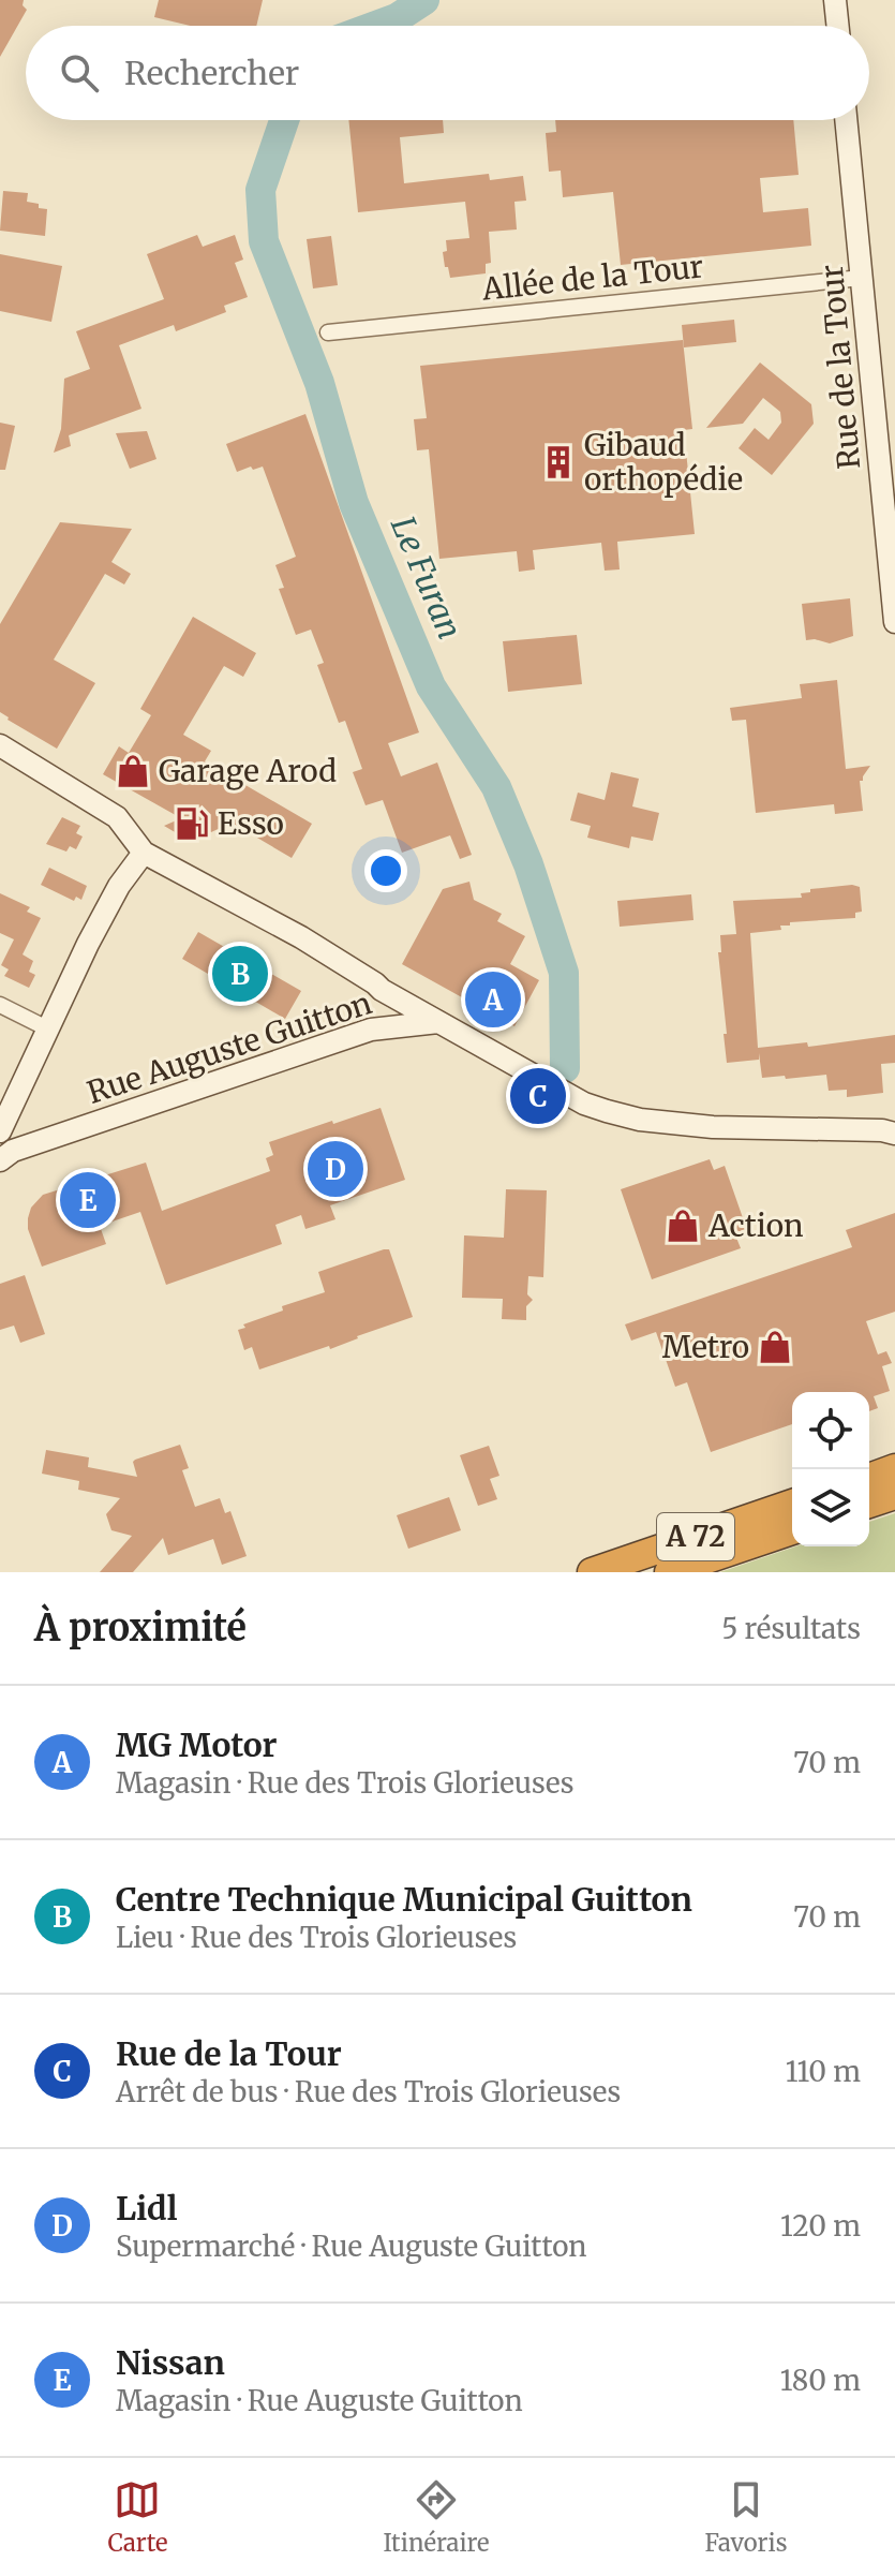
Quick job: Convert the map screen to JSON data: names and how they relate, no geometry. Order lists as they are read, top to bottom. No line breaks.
{"streets":{"highway":["A 72"],"street":["Allée de la Tour","Rue de la Tour","Rue Auguste Guitton"]},"crossings":[["Allée de la Tour","Rue de la Tour"]],"water":["Le Furan"],"places":{"building":["Gibaud orthopédie"],"shop":["Garage Arod","Action","Metro"],"fuel station":["Esso"]},"page":{"search":"Rechercher","pins":["B","A","C","D","E"],"heading":["À proximité","5 résultats"],"list":[{"mark":"A","name":"MG Motor","note":"Magasin · Rue des Trois Glorieuses","value":"70 m"},{"mark":"B","name":"Centre Technique Municipal Guitton","note":"Lieu · Rue des Trois Glorieuses","value":"70 m"},{"mark":"C","name":"Rue de la Tour","note":"Arrêt de bus · Rue des Trois Glorieuses","value":"110 m"},{"mark":"D","name":"Lidl","note":"Supermarché · Rue Auguste Guitton","value":"120 m"},{"mark":"E","name":"Nissan","note":"Magasin · Rue Auguste Guitton","value":"180 m"}],"nav":["Carte","Itinéraire","Favoris"]}}
